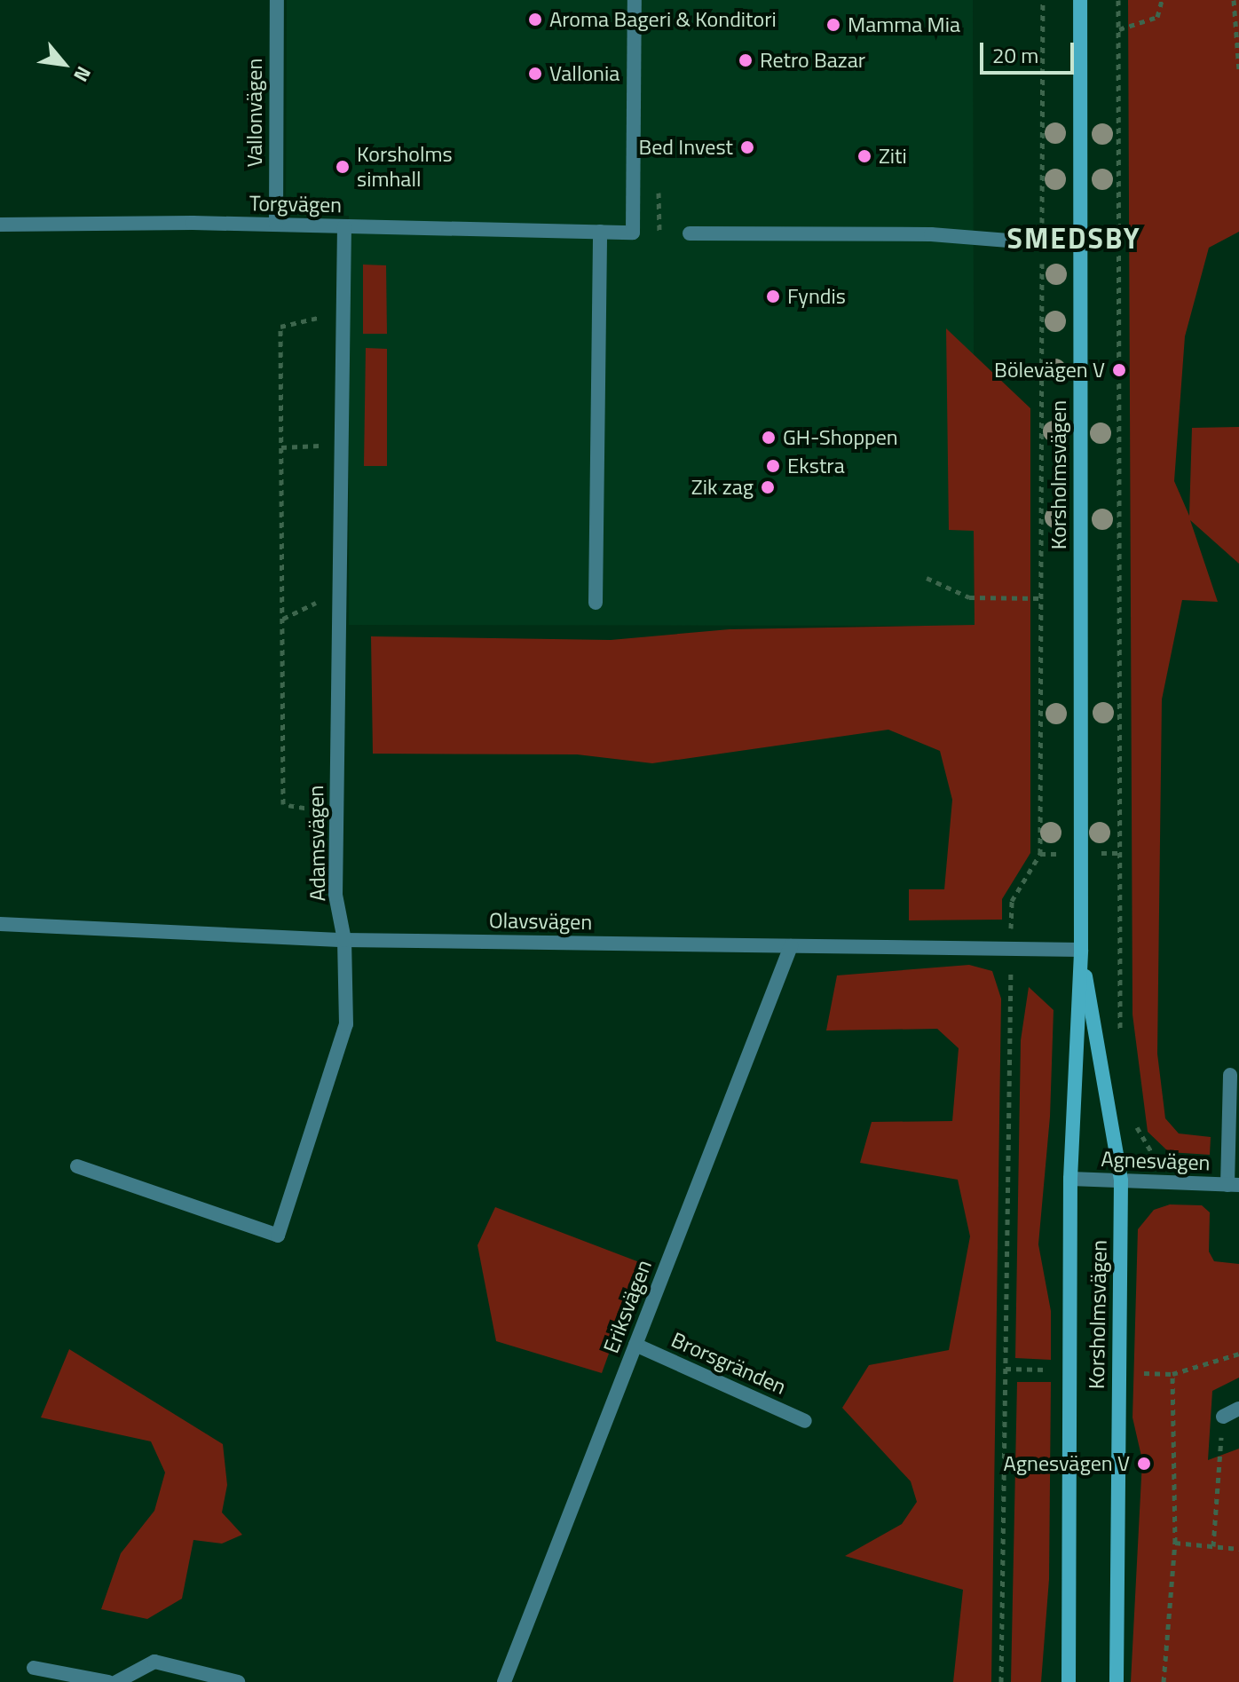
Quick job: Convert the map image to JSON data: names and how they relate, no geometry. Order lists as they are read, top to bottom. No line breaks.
{"streets":{"main road":["Korsholmsvägen"],"street":["Vallonvägen","Torgvägen","Adamsvägen","Olavsvägen","Agnesvägen","Eriksvägen","Brorsgränden"]},"crossings":[["Vallonvägen","Torgvägen"],["Torgvägen","Adamsvägen"],["Korsholmsvägen","Olavsvägen"],["Korsholmsvägen","Agnesvägen"],["Adamsvägen","Olavsvägen"],["Olavsvägen","Eriksvägen"],["Eriksvägen","Brorsgränden"]],"districts":["SMEDSBY"],"places":["Aroma Bageri & Konditori","Mamma Mia","Retro Bazar","Vallonia","Bed Invest","Ziti","Korsholms simhall","Fyndis","Bölevägen V","GH-Shoppen","Ekstra","Zik zag","Agnesvägen V"],"scale_bar":"20 m","north":"bottom right"}
